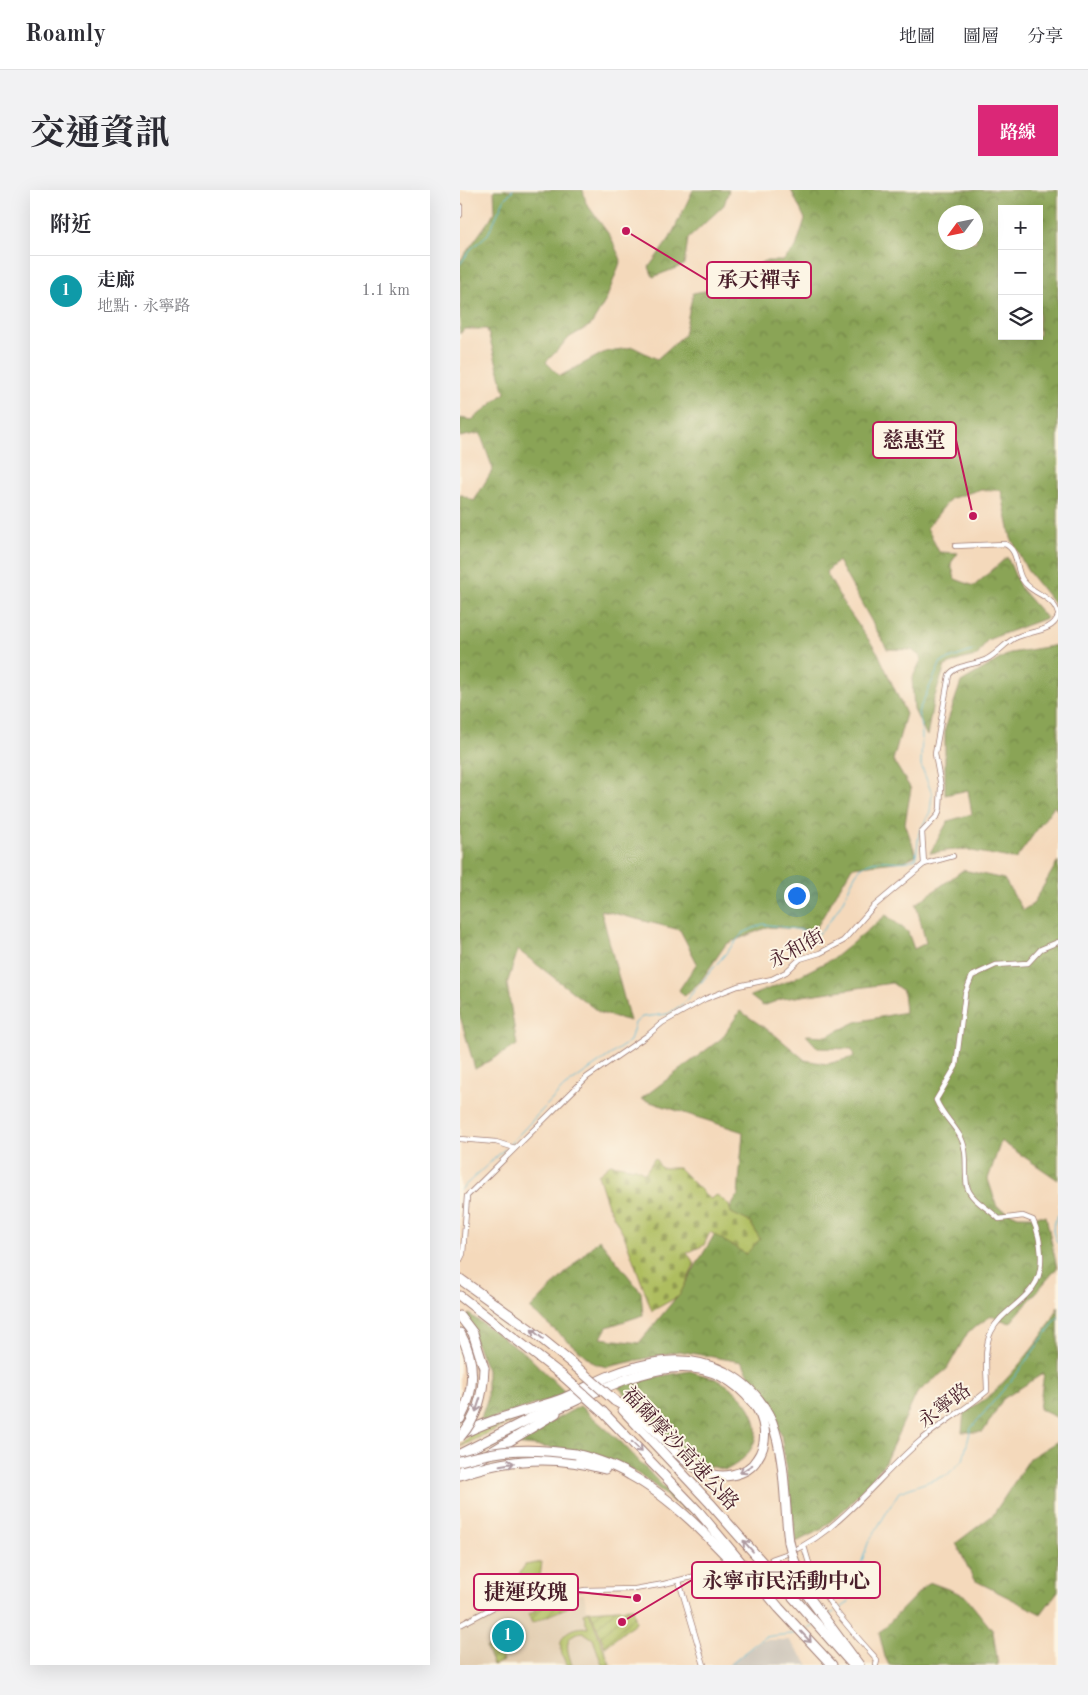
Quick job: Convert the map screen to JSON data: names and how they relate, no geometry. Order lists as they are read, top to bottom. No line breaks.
{"streets":{"highway":["福爾摩沙高速公路"],"street":["永和街","永寧路"]},"places":["承天禪寺","慈惠堂","捷運玫瑰","永寧市民活動中心"],"north":"bottom left","page":{"header":"Roamly","nav":["地圖","圖層","分享"],"title":"交通資訊","buttons":"路線","heading":"附近","map_buttons":["+","−"],"list":[{"mark":"1","name":"走廊","note":"地點 · 永寧路","value":"1.1 km"}],"pins":"1"}}
